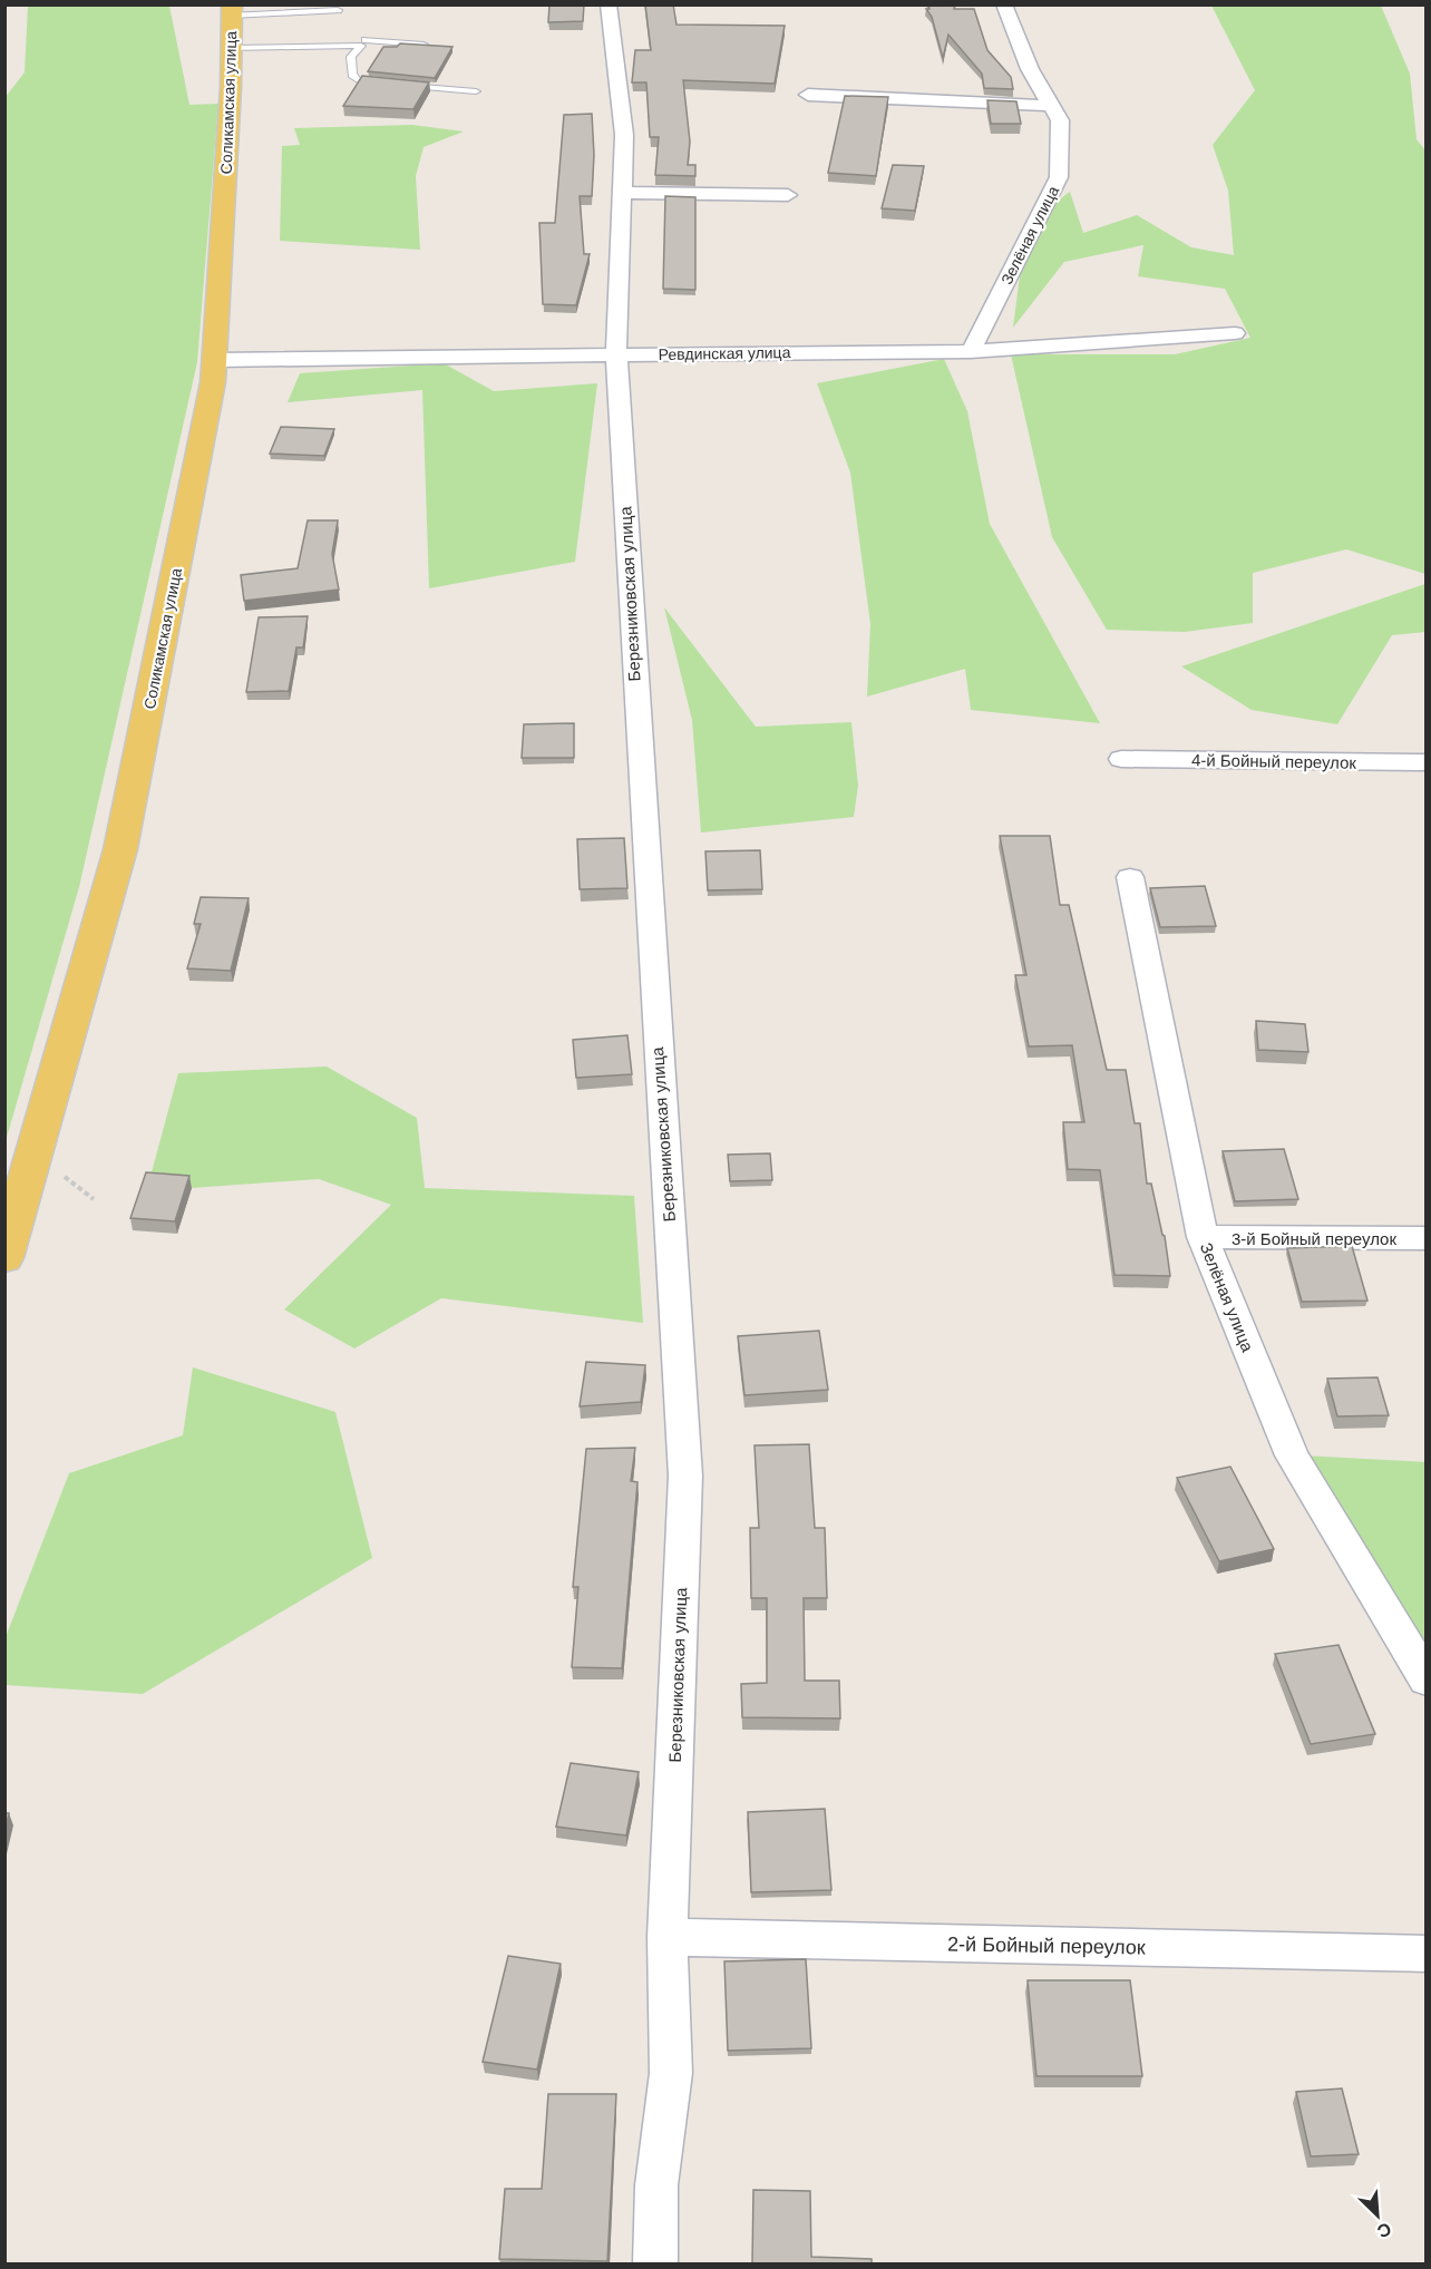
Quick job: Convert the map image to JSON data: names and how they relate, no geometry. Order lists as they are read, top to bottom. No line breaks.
{"streets":{"main road":["Соликамская улица"],"street":["Зелёная улица","Ревдинская улица","Березниковская улица","4-й Бойный переулок","3-й Бойный переулок","2-й Бойный переулок"]},"crossings":[["Соликамская улица","Ревдинская улица"],["Зелёная улица","Ревдинская улица"],["Зелёная улица","3-й Бойный переулок"],["Ревдинская улица","Березниковская улица"],["Березниковская улица","2-й Бойный переулок"]],"north":"bottom right"}
